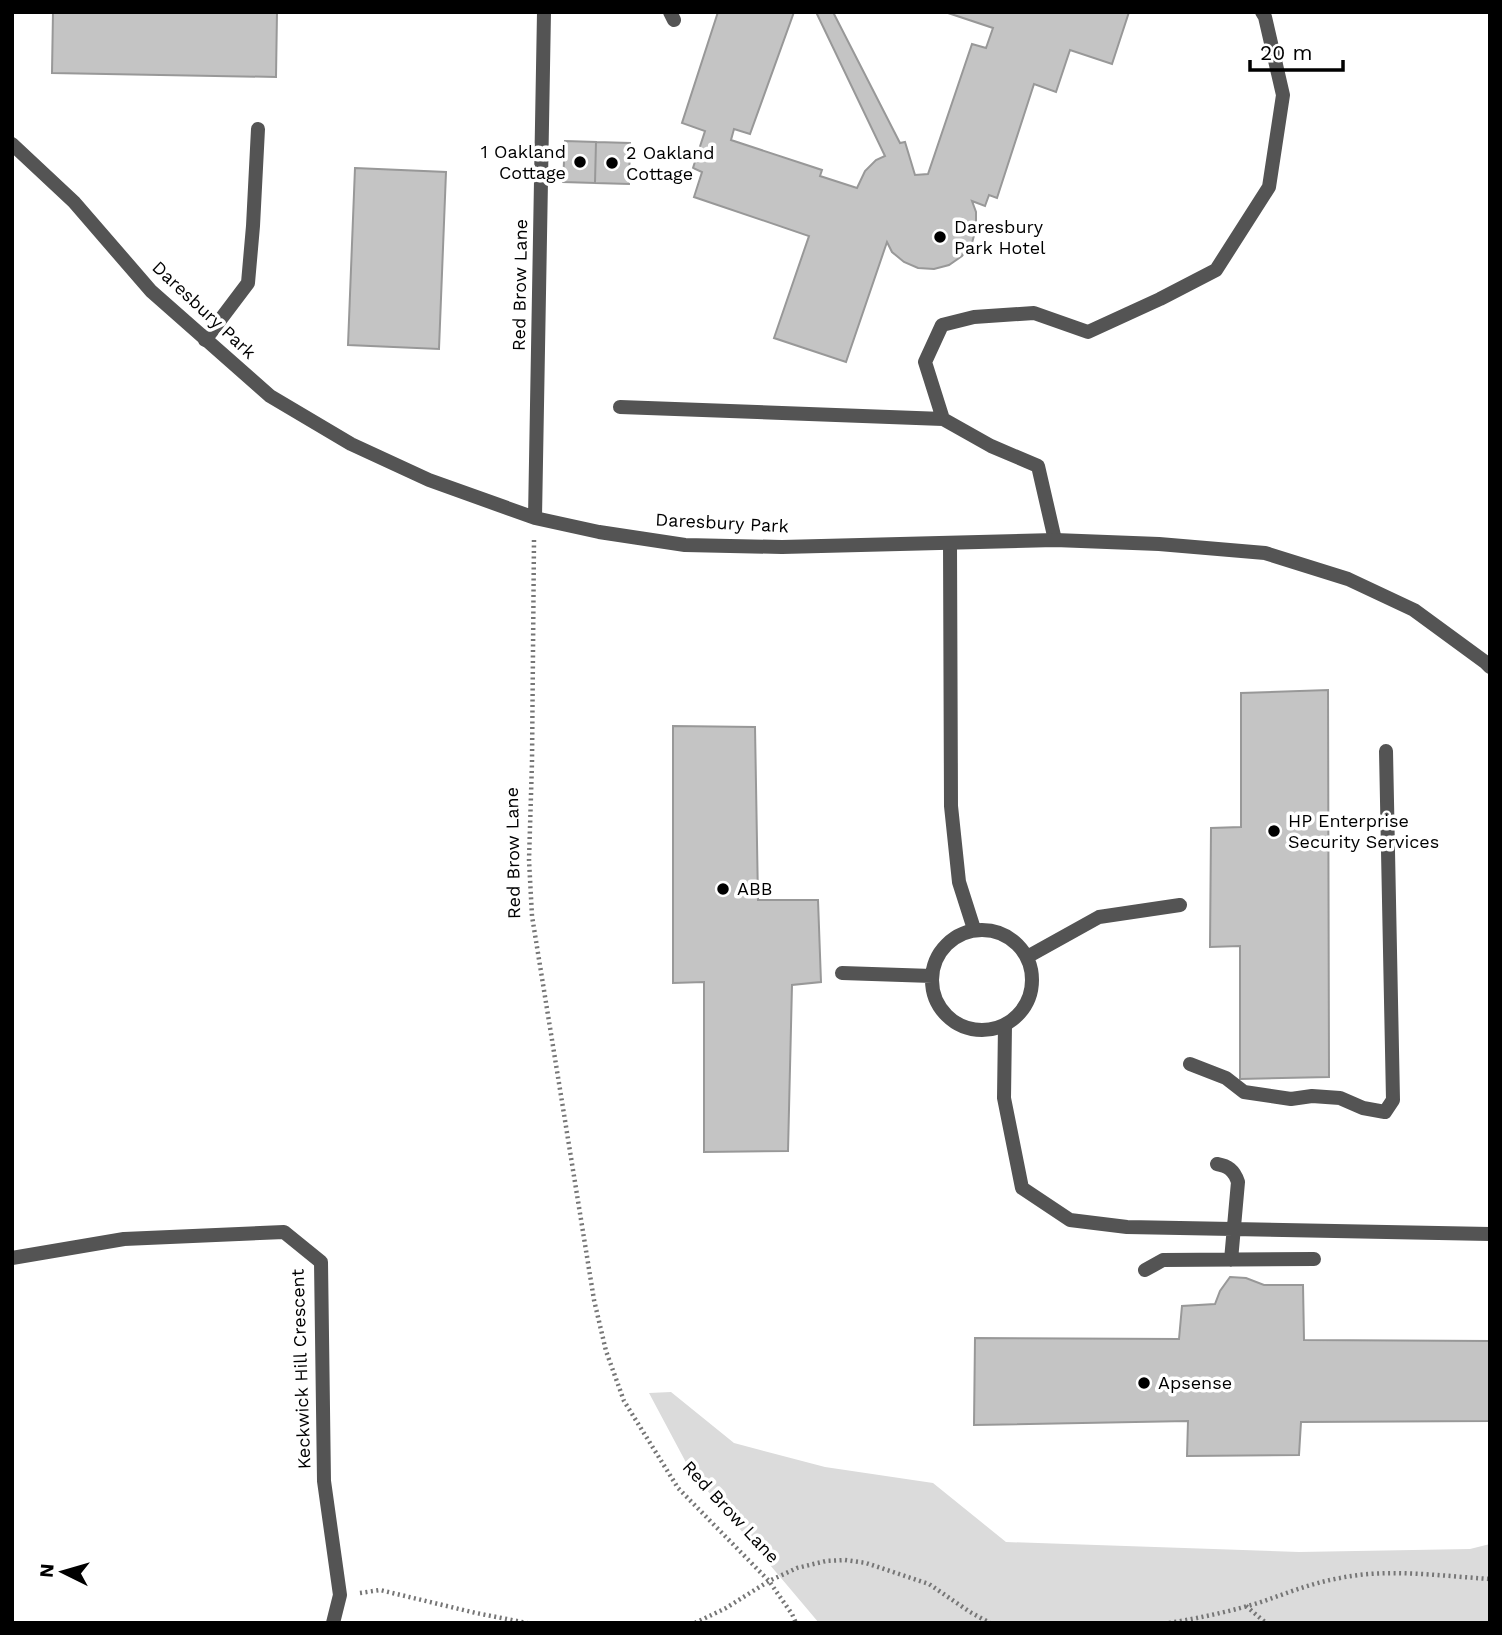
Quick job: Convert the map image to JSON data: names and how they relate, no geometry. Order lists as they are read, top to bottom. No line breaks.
{"streets":{"street":["Red Brow Lane","Daresbury Park","Keckwick Hill Crescent"]},"crossings":[["Red Brow Lane","Daresbury Park"]],"places":["1 Oakland Cottage","2 Oakland Cottage","Daresbury Park Hotel","HP Enterprise Security Services","ABB","Apsense"],"scale_bar":"20 m","north":"left"}
